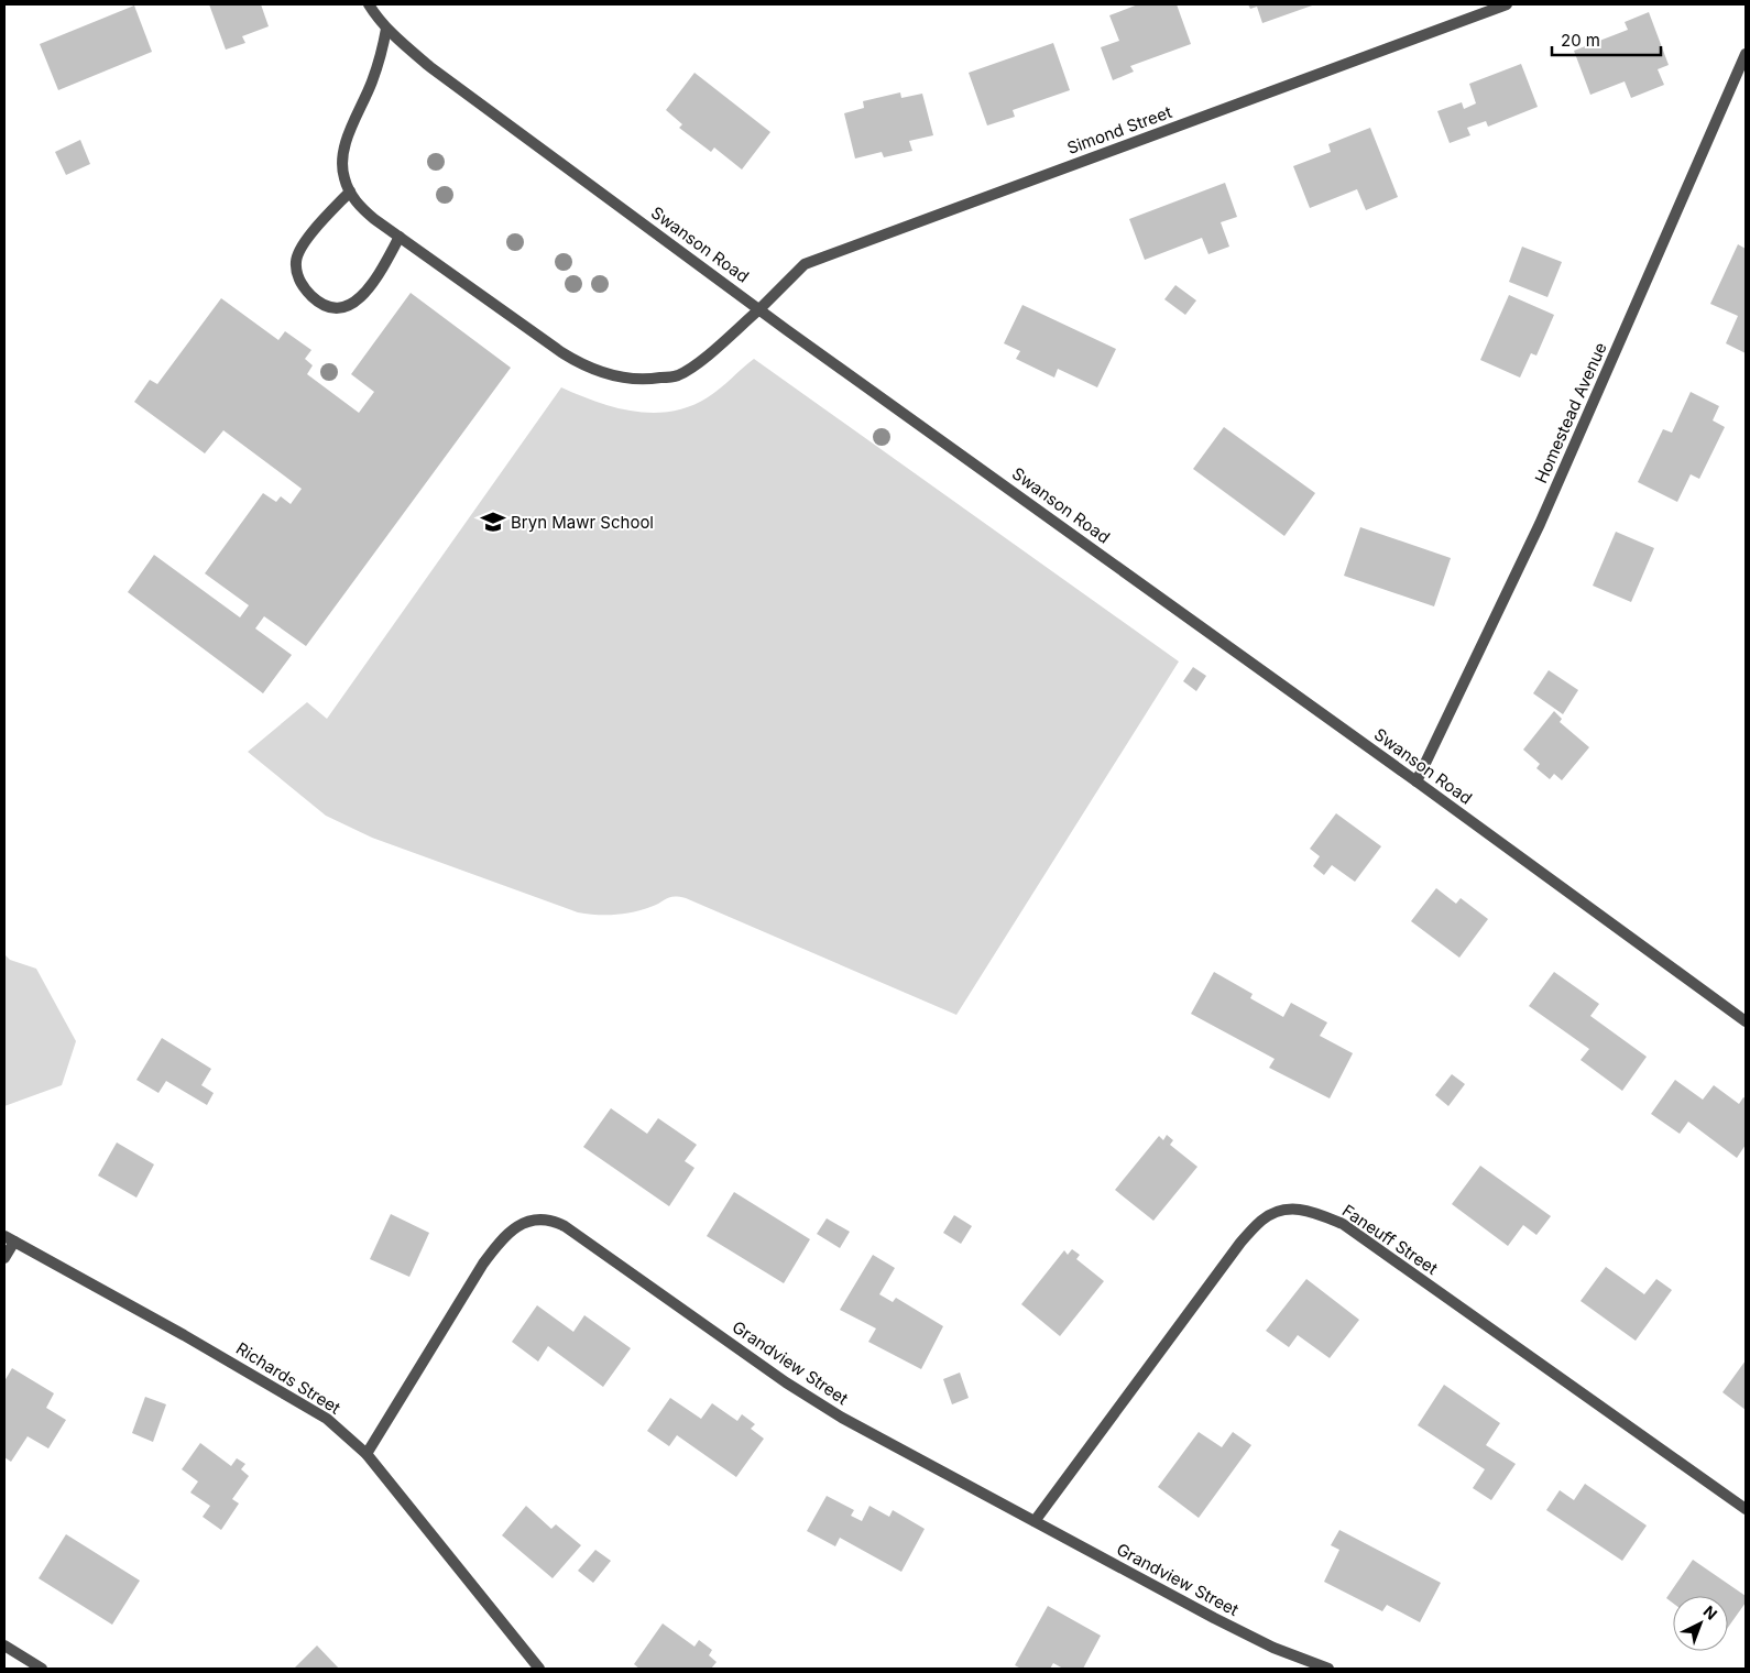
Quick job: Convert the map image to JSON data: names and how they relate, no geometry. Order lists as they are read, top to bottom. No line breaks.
{"streets":{"street":["Simond Street","Swanson Road","Homestead Avenue","Faneuff Street","Grandview Street","Richards Street"]},"crossings":[["Simond Street","Swanson Road"],["Swanson Road","Homestead Avenue"],["Faneuff Street","Grandview Street"],["Grandview Street","Richards Street"]],"places":{"school or university":["Bryn Mawr School"]},"scale_bar":"20 m","north":"top right"}
